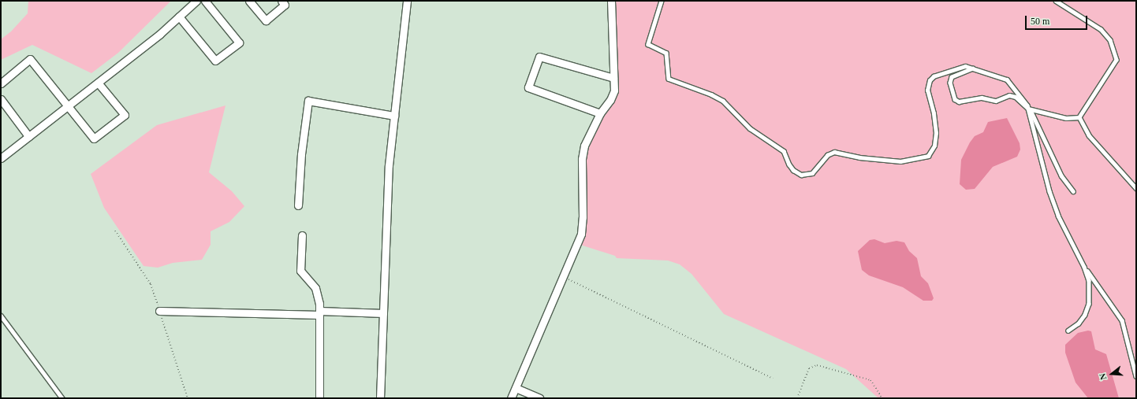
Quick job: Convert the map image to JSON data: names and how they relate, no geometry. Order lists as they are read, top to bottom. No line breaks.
{"scale_bar":"50 m","north":"left"}
